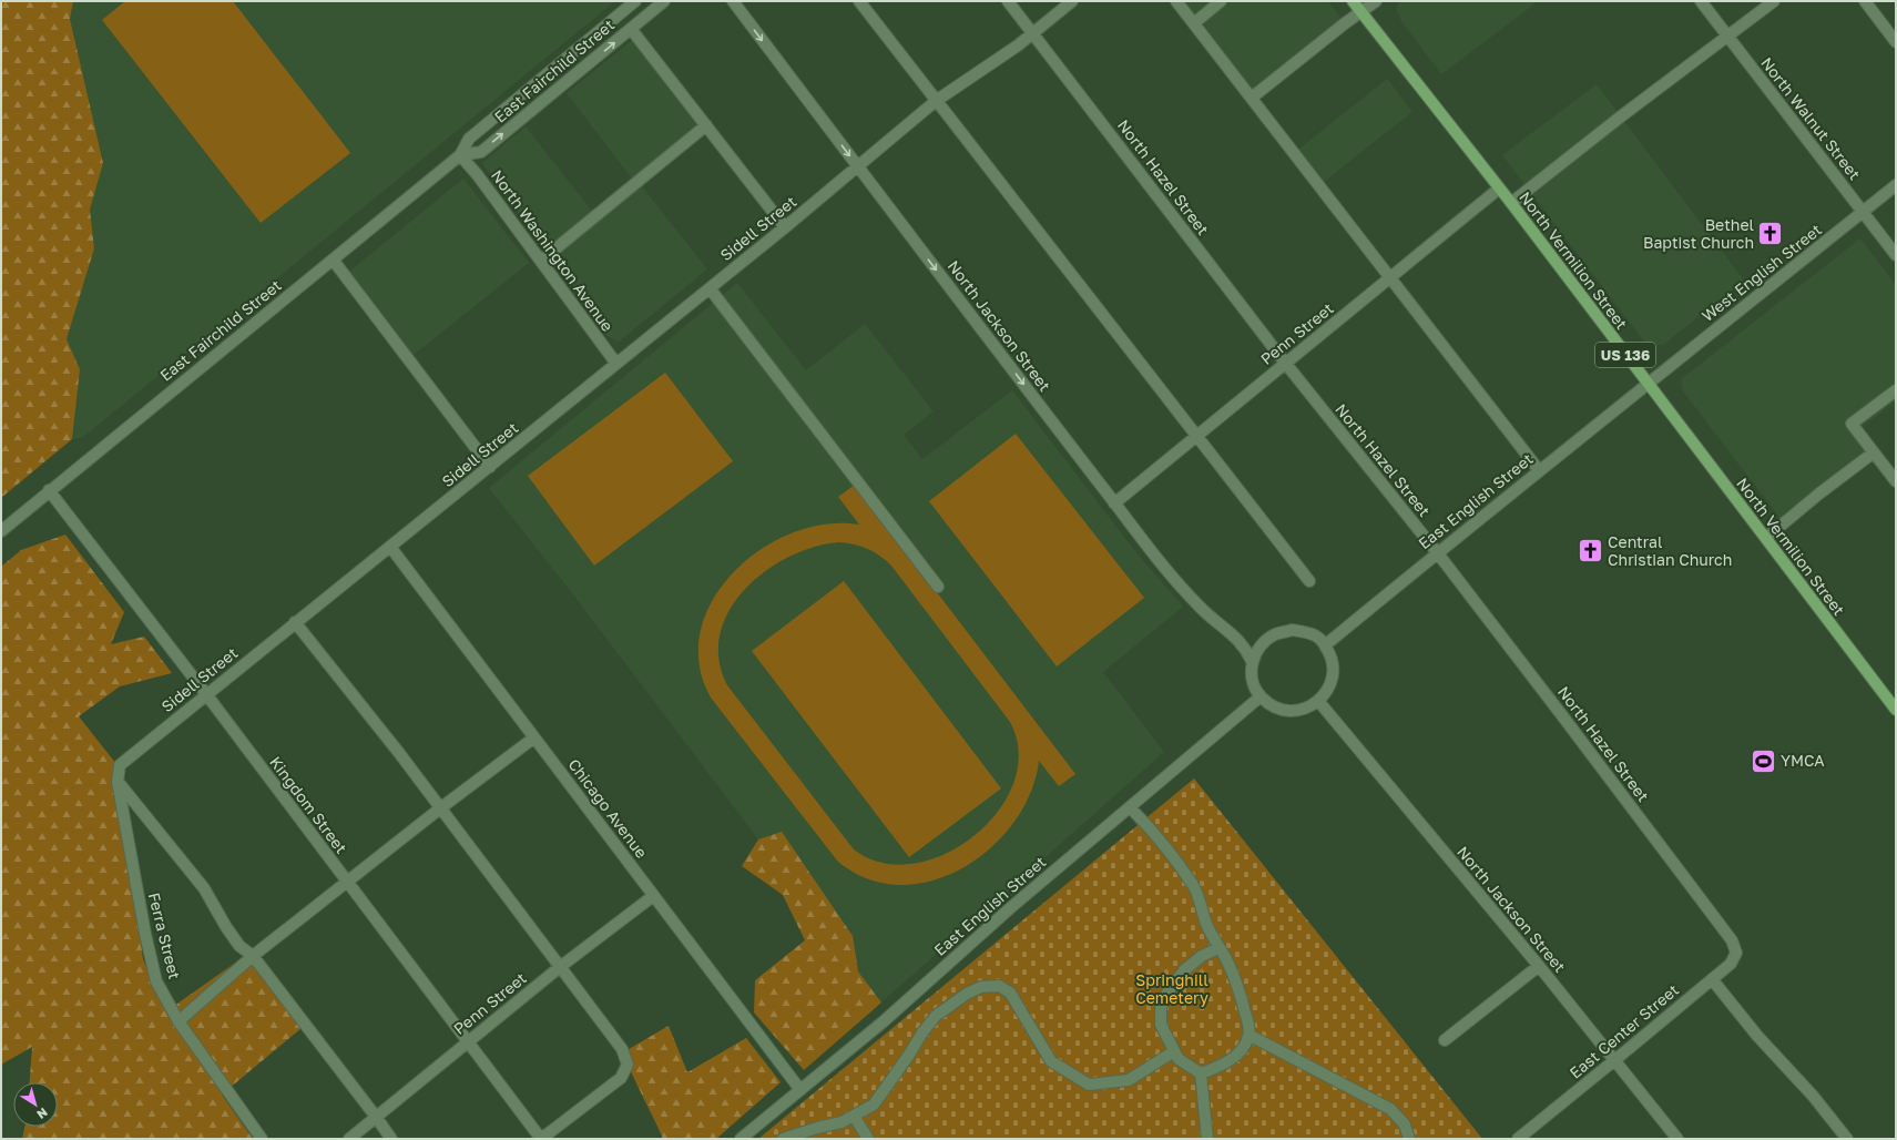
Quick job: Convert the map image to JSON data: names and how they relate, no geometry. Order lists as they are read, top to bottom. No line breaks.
{"streets":{"main road":["North Vermilion Street","US 136"],"street":["East Fairchild Street","North Walnut Street","North Hazel Street","Sidell Street","North Washington Avenue","West English Street","North Jackson Street","Penn Street","East English Street","Kingdom Street","Chicago Avenue","Ferra Street","East Center Street"]},"crossings":[["East Fairchild Street","North Washington Avenue"],["East Fairchild Street","Kingdom Street"],["North Walnut Street","West English Street"],["North Hazel Street","Sidell Street"],["North Hazel Street","Penn Street"],["North Hazel Street","East English Street"],["North Hazel Street","East Center Street"],["Sidell Street","North Washington Avenue"],["Sidell Street","North Jackson Street"],["Sidell Street","Kingdom Street"],["Sidell Street","Chicago Avenue"],["Sidell Street","Ferra Street"],["North Vermilion Street","West English Street"],["North Vermilion Street","Penn Street"],["North Vermilion Street","East English Street"],["West English Street","East English Street"],["North Jackson Street","Penn Street"],["North Jackson Street","East English Street"],["North Jackson Street","East Center Street"],["Penn Street","Kingdom Street"],["Penn Street","Chicago Avenue"],["East English Street","Chicago Avenue"]],"parks":["Springhill Cemetery"],"places":{"church":["Bethel Baptist Church","Central Christian Church"],"sports":["YMCA"]},"north":"bottom right"}
